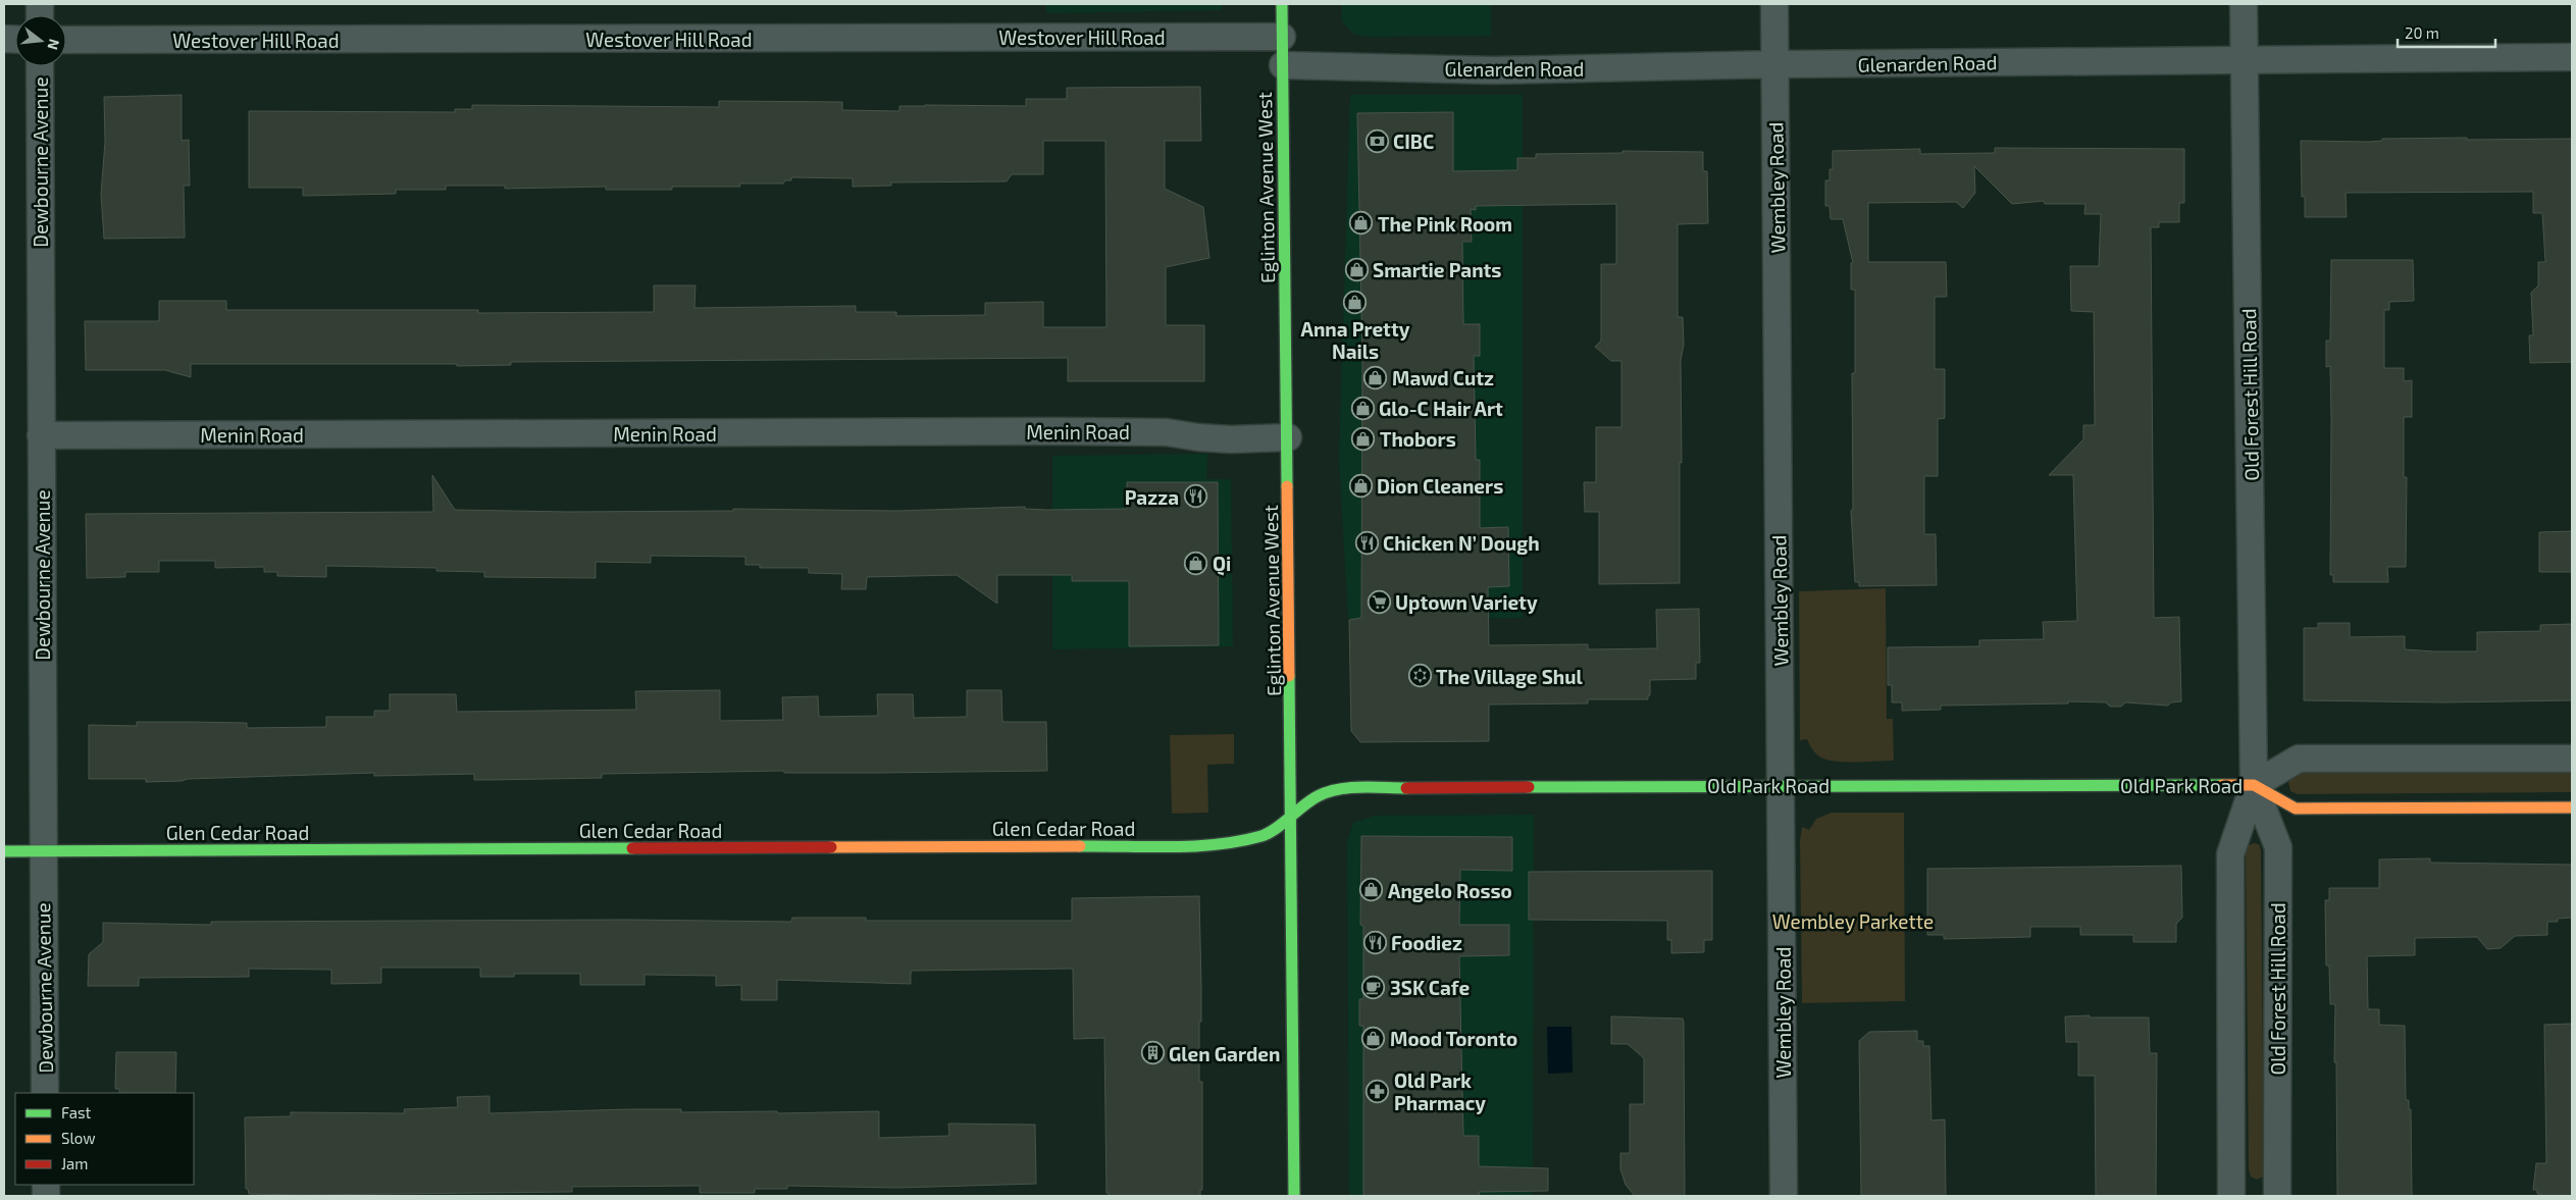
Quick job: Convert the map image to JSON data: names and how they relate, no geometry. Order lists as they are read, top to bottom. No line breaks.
{"streets":{"street":["Westover Hill Road","Glenarden Road","Dewbourne Avenue","Eglinton Avenue West","Wembley Road","Old Forest Hill Road","Menin Road","Old Park Road","Glen Cedar Road"]},"crossings":[["Westover Hill Road","Eglinton Avenue West"],["Glenarden Road","Eglinton Avenue West"],["Glenarden Road","Wembley Road"],["Glenarden Road","Old Forest Hill Road"],["Dewbourne Avenue","Menin Road"],["Dewbourne Avenue","Glen Cedar Road"],["Eglinton Avenue West","Menin Road"],["Eglinton Avenue West","Old Park Road"],["Eglinton Avenue West","Glen Cedar Road"],["Wembley Road","Old Park Road"],["Old Forest Hill Road","Old Park Road"],["Old Park Road","Glen Cedar Road"]],"parks":["Wembley Parkette"],"places":{"bank":["CIBC"],"shop":["The Pink Room","Smartie Pants","Anna Pretty Nails","Mawd Cutz","Glo-C Hair Art","Thobors","Dion Cleaners","Qi","Angelo Rosso","Mood Toronto"],"restaurant":["Pazza","Chicken N’ Dough","Foodiez"],"supermarket":["Uptown Variety"],"synagogue":["The Village Shul"],"cafe":["3SK Cafe"],"building":["Glen Garden"],"pharmacy":["Old Park Pharmacy"]},"legend":["Fast","Slow","Jam"],"scale_bar":"20 m","north":"right"}
